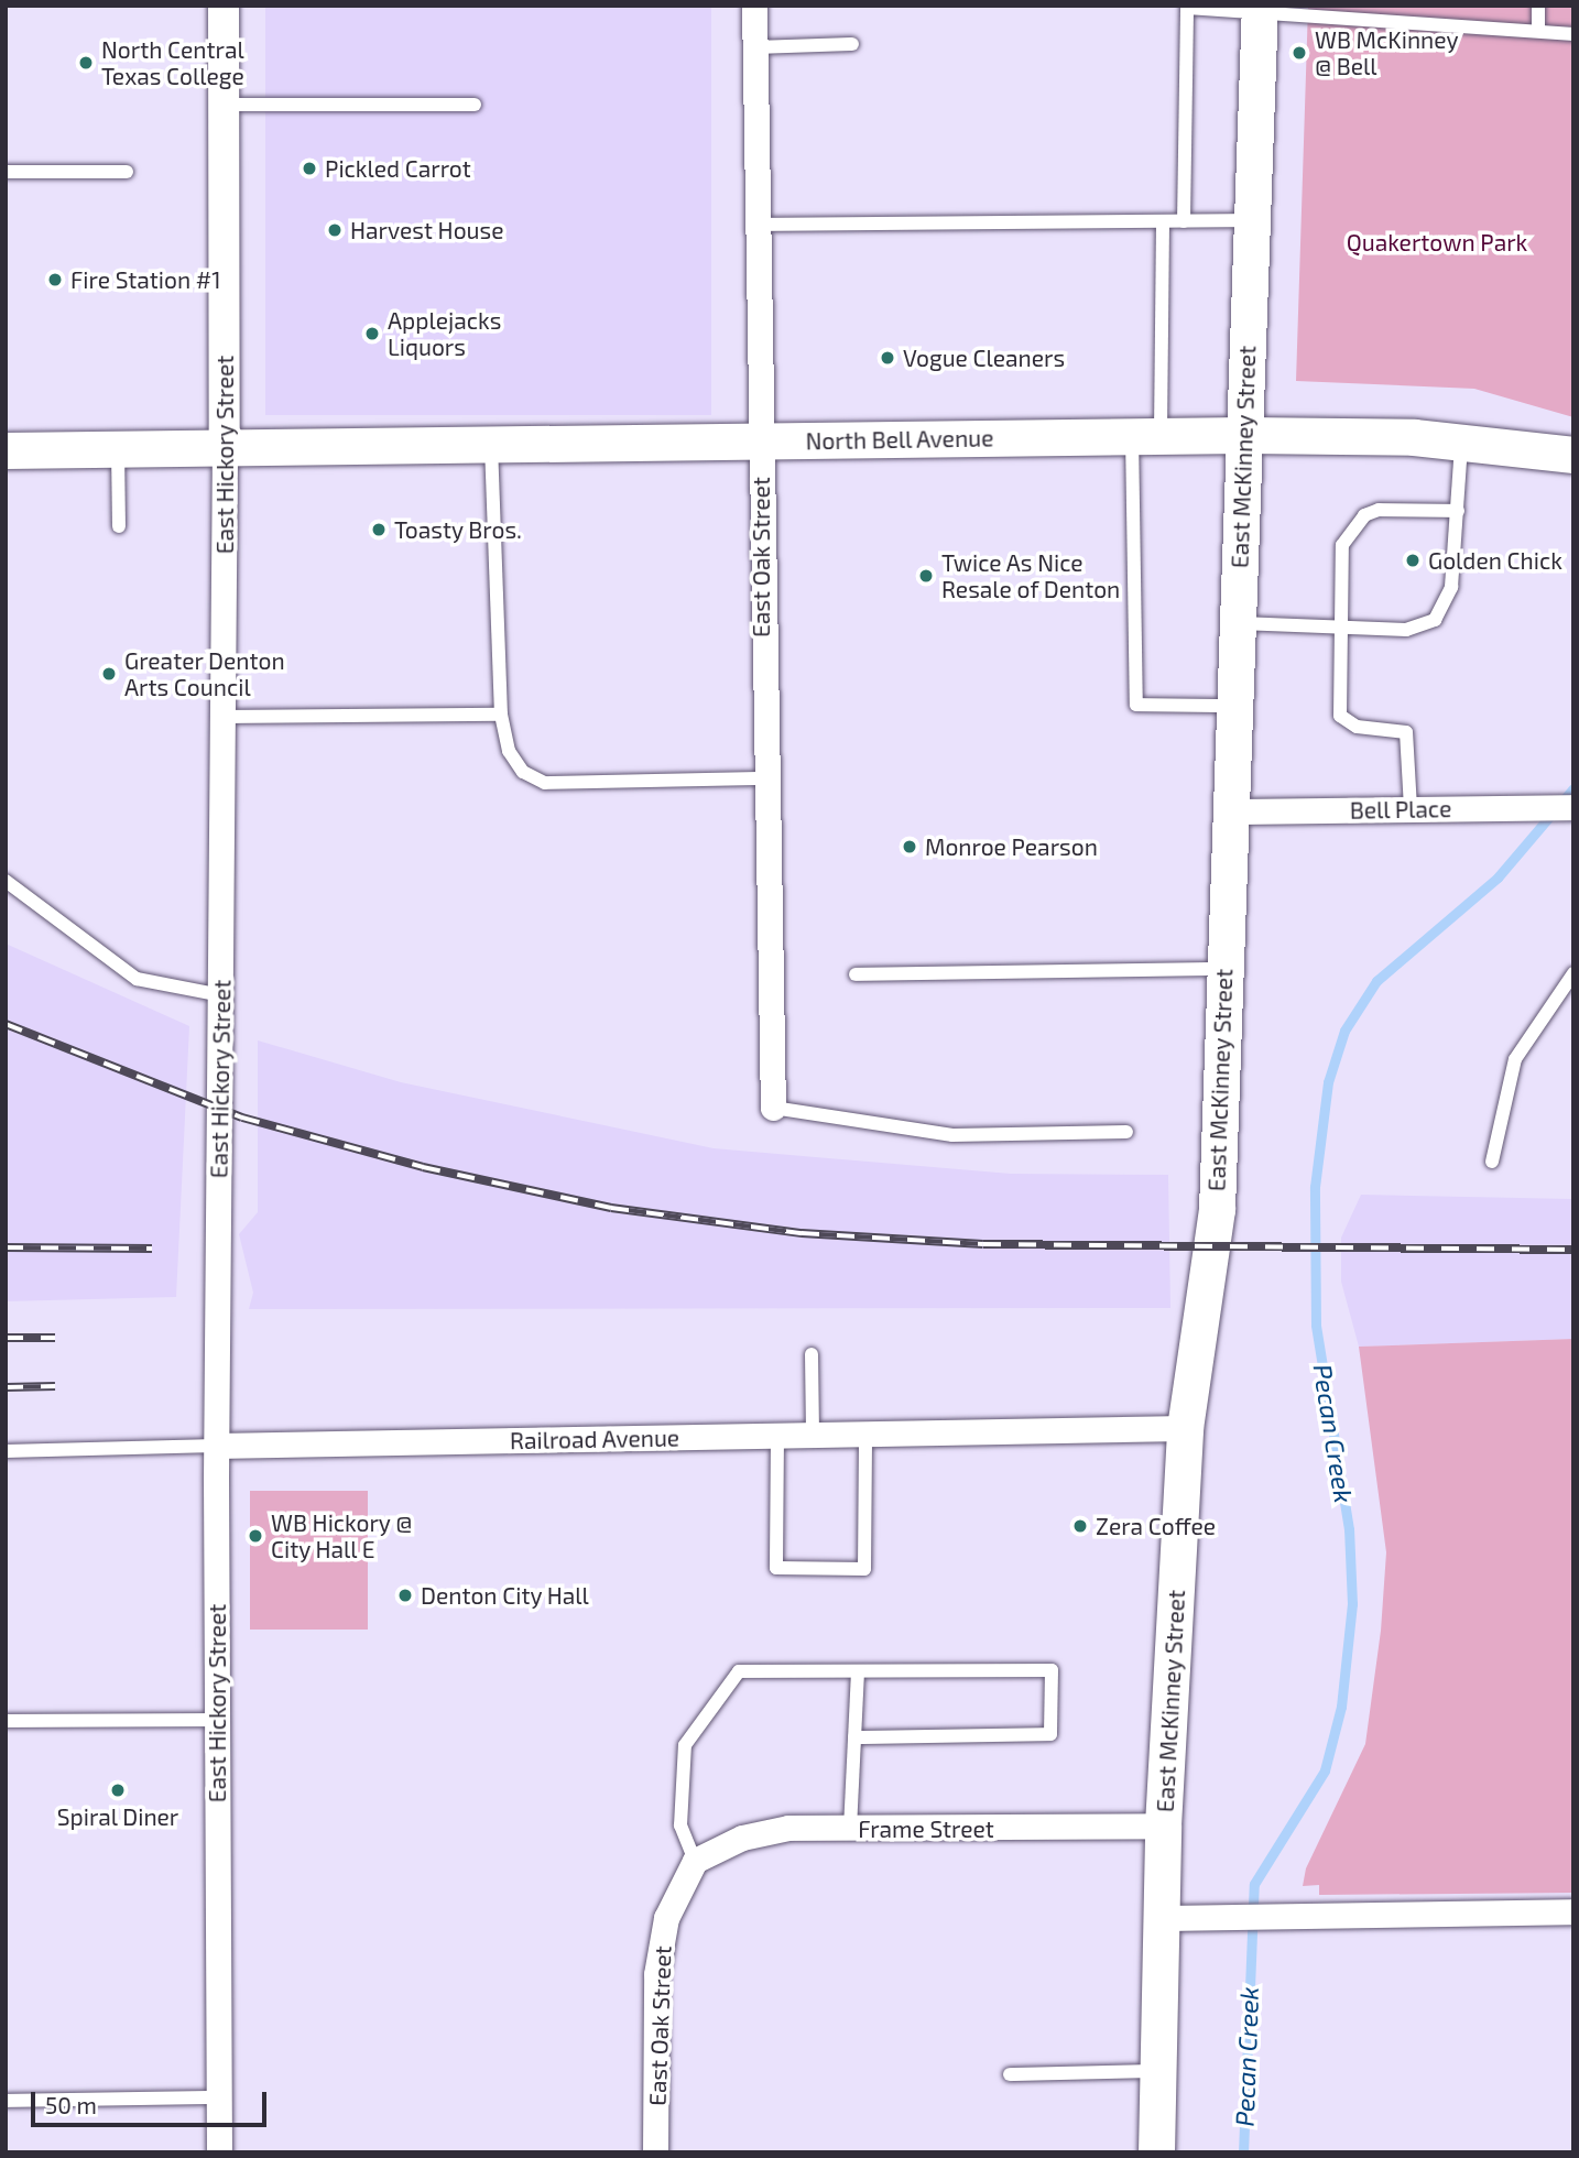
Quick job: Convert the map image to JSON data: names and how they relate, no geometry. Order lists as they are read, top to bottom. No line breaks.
{"streets":{"main road":["North Bell Avenue","East McKinney Street"],"street":["East Hickory Street","East Oak Street","Bell Place","Railroad Avenue","Frame Street"]},"crossings":[["North Bell Avenue","East Hickory Street"],["North Bell Avenue","East McKinney Street"],["North Bell Avenue","East Oak Street"],["East Hickory Street","Railroad Avenue"],["East McKinney Street","Bell Place"],["East McKinney Street","Railroad Avenue"],["East McKinney Street","Frame Street"],["East Oak Street","Frame Street"]],"water":["Pecan Creek"],"parks":["Quakertown Park"],"places":["WB McKinney @ Bell","North Central Texas College","Pickled Carrot","Harvest House","Fire Station #1","Applejacks Liquors","Vogue Cleaners","Toasty Bros.","Golden Chick","Twice As Nice Resale of Denton","Greater Denton Arts Council","Monroe Pearson","Zera Coffee","WB Hickory @ City Hall E","Denton City Hall","Spiral Diner"],"scale_bar":"50 m"}
